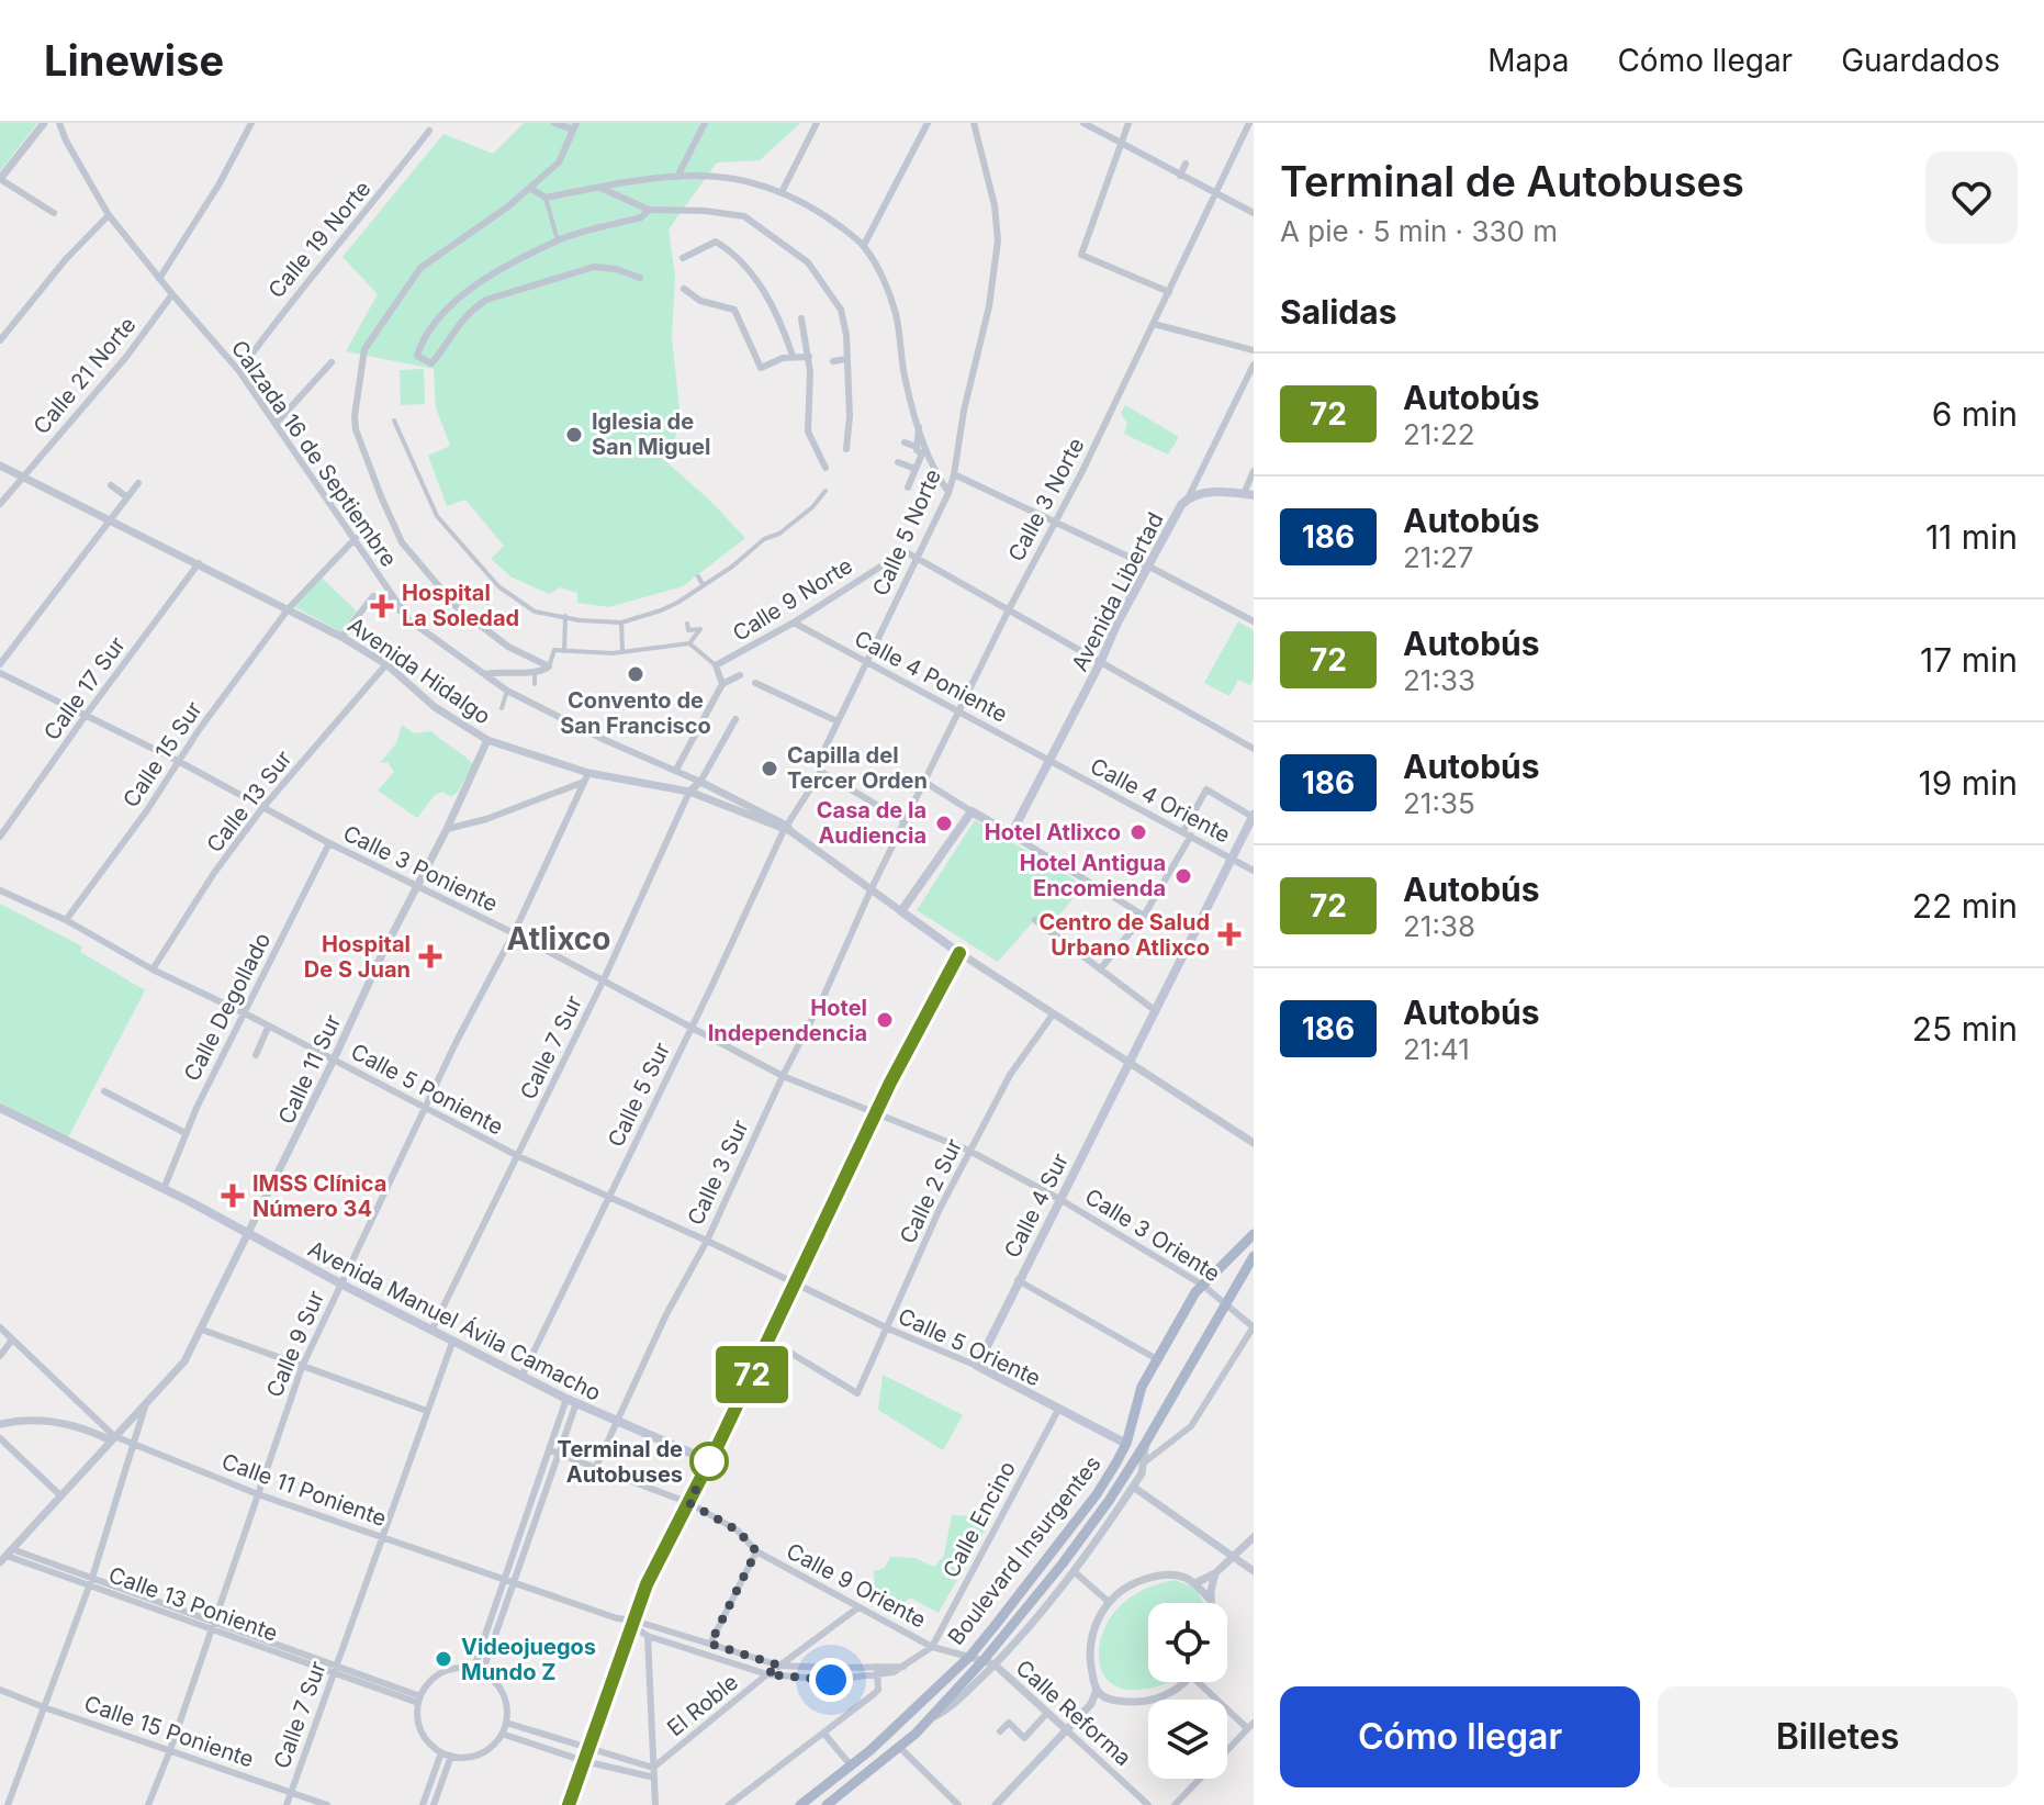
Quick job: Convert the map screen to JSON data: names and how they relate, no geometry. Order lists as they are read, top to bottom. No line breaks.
{"streets":{"main road":["Avenida Libertad","Calle 4 Sur","Avenida Manuel Ávila Camacho","Calle 5 Oriente","Boulevard Insurgentes"],"street":["Calle 19 Norte","Calle 21 Norte","Calzada 16 de Septiembre","Calle 3 Norte","Calle 5 Norte","Calle 9 Norte","Avenida Hidalgo","Calle 4 Poniente","Calle 17 Sur","Calle 15 Sur","Calle 4 Oriente","Calle 13 Sur","Calle 3 Poniente","Calle Degollado","Calle 7 Sur","Calle 11 Sur","Calle 5 Poniente","Calle 5 Sur","Calle 3 Sur","Calle 2 Sur","Calle 3 Oriente","Calle 9 Sur","Calle 11 Poniente","Calle Encino","Calle 9 Oriente","Calle 13 Poniente","El Roble","Calle Reforma","Calle 15 Poniente"]},"crossings":[["Calle 19 Norte","Calzada 16 de Septiembre"],["Calle 21 Norte","Calzada 16 de Septiembre"],["Calle 21 Norte","Avenida Hidalgo"],["Calzada 16 de Septiembre","Avenida Hidalgo"],["Calzada 16 de Septiembre","Calle 15 Sur"],["Calzada 16 de Septiembre","Calle 7 Sur"],["Calle 3 Norte","Avenida Hidalgo"],["Calle 3 Norte","Calle 4 Poniente"],["Calle 3 Norte","Calle 3 Sur"],["Calle 5 Norte","Calle 9 Norte"],["Calle 5 Norte","Avenida Hidalgo"],["Calle 5 Norte","Calle 4 Poniente"],["Calle 5 Norte","Calle 5 Sur"],["Avenida Libertad","Calle 4 Poniente"],["Avenida Libertad","Calle 4 Oriente"],["Calle 9 Norte","Calle 4 Poniente"],["Avenida Hidalgo","Calle 17 Sur"],["Avenida Hidalgo","Calle 15 Sur"],["Avenida Hidalgo","Calle 13 Sur"],["Avenida Hidalgo","Calle 7 Sur"],["Avenida Hidalgo","Calle 11 Sur"],["Avenida Hidalgo","Calle 5 Sur"],["Avenida Hidalgo","Calle 3 Sur"],["Avenida Hidalgo","Calle 9 Sur"],["Calle 4 Poniente","Calle 4 Oriente"],["Calle 17 Sur","Calle 3 Poniente"],["Calle 15 Sur","Calle 3 Poniente"],["Calle 15 Sur","Calle 5 Poniente"],["Calle 4 Oriente","Calle 4 Sur"],["Calle 13 Sur","Calle 3 Poniente"],["Calle 13 Sur","Calle 5 Poniente"],["Calle 3 Poniente","Calle Degollado"],["Calle 3 Poniente","Calle 7 Sur"],["Calle 3 Poniente","Calle 11 Sur"],["Calle 3 Poniente","Calle 5 Sur"],["Calle 3 Poniente","Calle 3 Sur"],["Calle 3 Poniente","Calle 3 Oriente"],["Calle 3 Poniente","Calle 9 Sur"],["Calle Degollado","Calle 5 Poniente"],["Calle Degollado","Avenida Manuel Ávila Camacho"],["Calle 7 Sur","Calle 5 Poniente"],["Calle 7 Sur","Avenida Manuel Ávila Camacho"],["Calle 7 Sur","Calle 11 Poniente"],["Calle 7 Sur","Calle 13 Poniente"],["Calle 7 Sur","Calle 15 Poniente"],["Calle 11 Sur","Calle 5 Poniente"],["Calle 11 Sur","Avenida Manuel Ávila Camacho"],["Calle 11 Sur","Calle 11 Poniente"],["Calle 11 Sur","Calle 13 Poniente"],["Calle 11 Sur","Calle 15 Poniente"],["Calle 5 Poniente","Calle 5 Sur"],["Calle 5 Poniente","Calle 3 Sur"],["Calle 5 Poniente","Calle 9 Sur"],["Calle 5 Poniente","Calle 5 Oriente"],["Calle 5 Sur","Avenida Manuel Ávila Camacho"],["Calle 3 Sur","Avenida Manuel Ávila Camacho"],["Calle 3 Sur","Calle 9 Oriente"],["Calle 2 Sur","Calle 3 Oriente"],["Calle 2 Sur","Calle 5 Oriente"],["Calle 4 Sur","Calle 3 Oriente"],["Calle 4 Sur","Calle 5 Oriente"],["Calle 3 Oriente","Boulevard Insurgentes"],["Avenida Manuel Ávila Camacho","Calle 9 Sur"],["Calle 9 Sur","Calle 11 Poniente"],["Calle 9 Sur","Calle 13 Poniente"],["Calle 9 Sur","Calle 15 Poniente"],["Calle 5 Oriente","Calle Encino"],["Calle 5 Oriente","Boulevard Insurgentes"],["Calle Encino","Calle 9 Oriente"],["Boulevard Insurgentes","Calle 9 Oriente"],["Boulevard Insurgentes","Calle Reforma"],["Calle 9 Oriente","El Roble"],["Calle 9 Oriente","Calle Reforma"]],"districts":["Atlixco"],"places":{"other":["Iglesia de San Miguel","Convento de San Francisco","Capilla del Tercer Orden","Casa de la Audiencia","Hotel Atlixco","Hotel Antigua Encomienda","Hotel Independencia","Terminal de Autobuses","Videojuegos Mundo Z"],"health":["Hospital La Soledad","Centro de Salud Urbano Atlixco","Hospital De S Juan","IMSS Clínica Número 34"]},"lines":["bus line 72"],"page":{"header":"Linewise","nav":["Mapa","Cómo llegar","Guardados"],"on_map":"72","heading":[["Terminal de Autobuses","A pie · 5 min · 330 m"],"Salidas"],"list":[{"mark":"72","name":"Autobús","note":"21:22","value":"6 min"},{"mark":"186","name":"Autobús","note":"21:27","value":"11 min"},{"mark":"72","name":"Autobús","note":"21:33","value":"17 min"},{"mark":"186","name":"Autobús","note":"21:35","value":"19 min"},{"mark":"72","name":"Autobús","note":"21:38","value":"22 min"},{"mark":"186","name":"Autobús","note":"21:41","value":"25 min"}],"buttons":["Cómo llegar","Billetes"]}}
